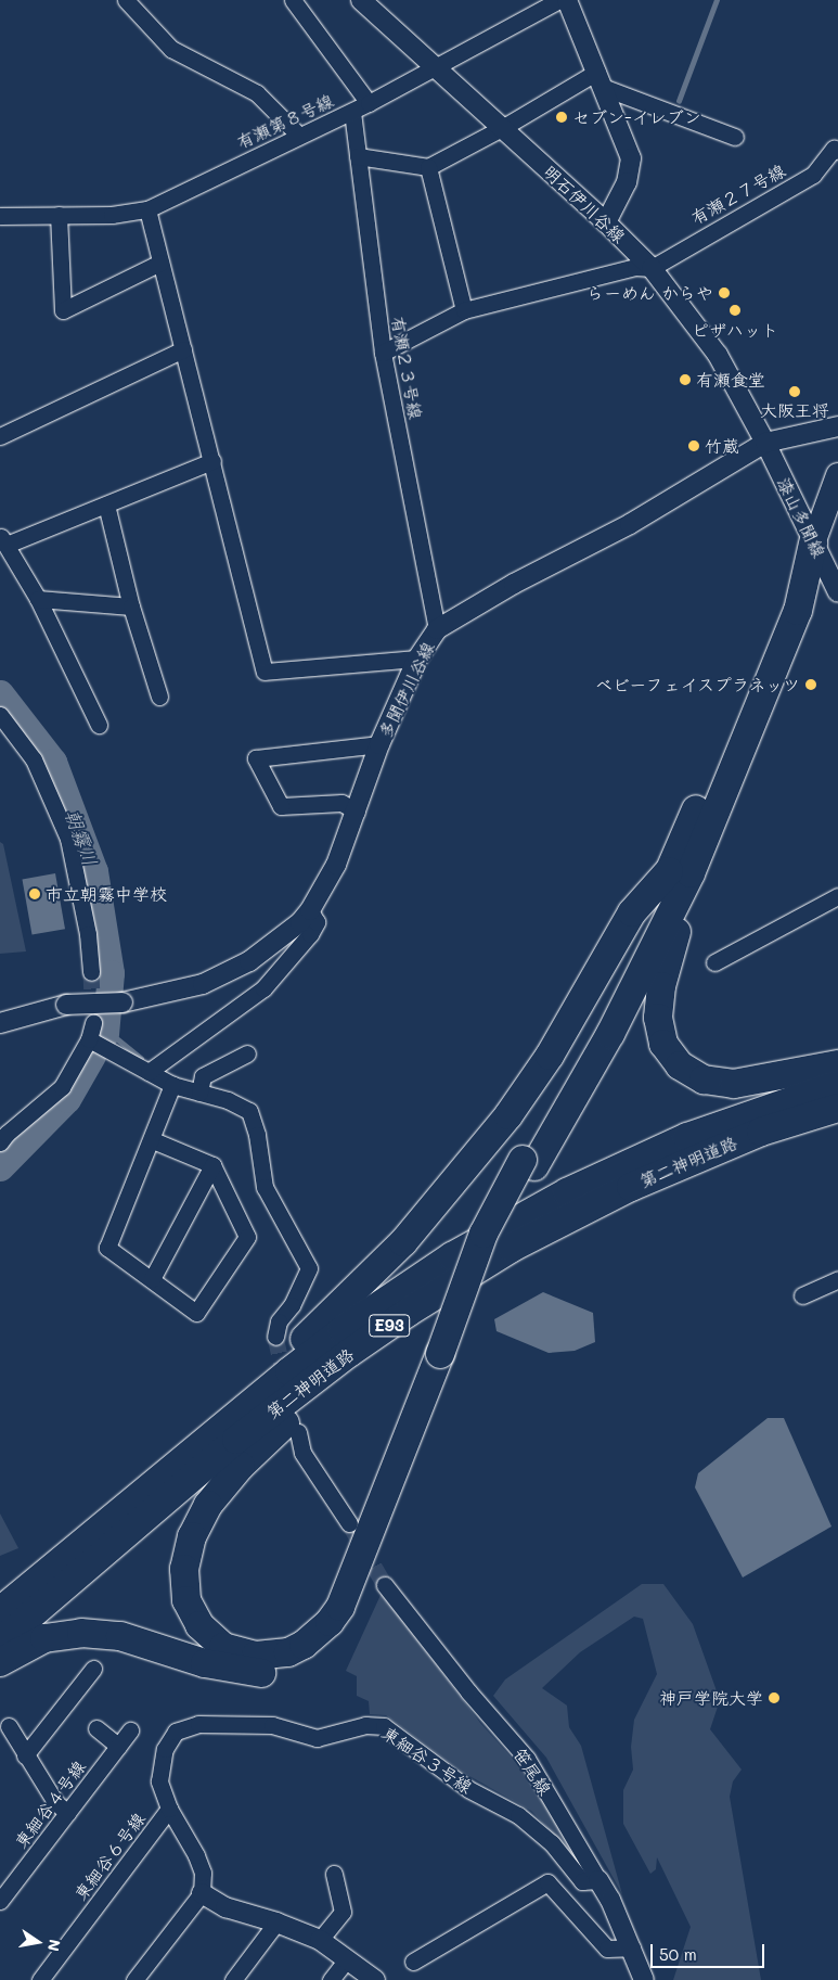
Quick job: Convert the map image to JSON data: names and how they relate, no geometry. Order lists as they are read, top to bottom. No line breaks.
{"streets":{"highway":["第二神明道路","E93"],"street":["有瀬第８号線","有瀬２７号線","明石伊川谷線","有瀬２３号線","漆山多聞線","多聞伊川谷線","東細谷３号線","笹尾線","東細谷４号線","東細谷６号線"]},"crossings":[["有瀬第８号線","明石伊川谷線"],["有瀬第８号線","有瀬２３号線"],["有瀬２７号線","明石伊川谷線"],["明石伊川谷線","漆山多聞線"],["明石伊川谷線","多聞伊川谷線"],["有瀬２３号線","多聞伊川谷線"],["漆山多聞線","多聞伊川谷線"],["東細谷３号線","笹尾線"],["東細谷３号線","東細谷６号線"]],"water":["朝霧川"],"places":["セブン-イレブン","らーめん からや","ピザハット","有瀬食堂","大阪王将","竹蔵","ベビーフェイスプラネッツ","市立朝霧中学校","神戸学院大学"],"scale_bar":"50 m","north":"right"}
